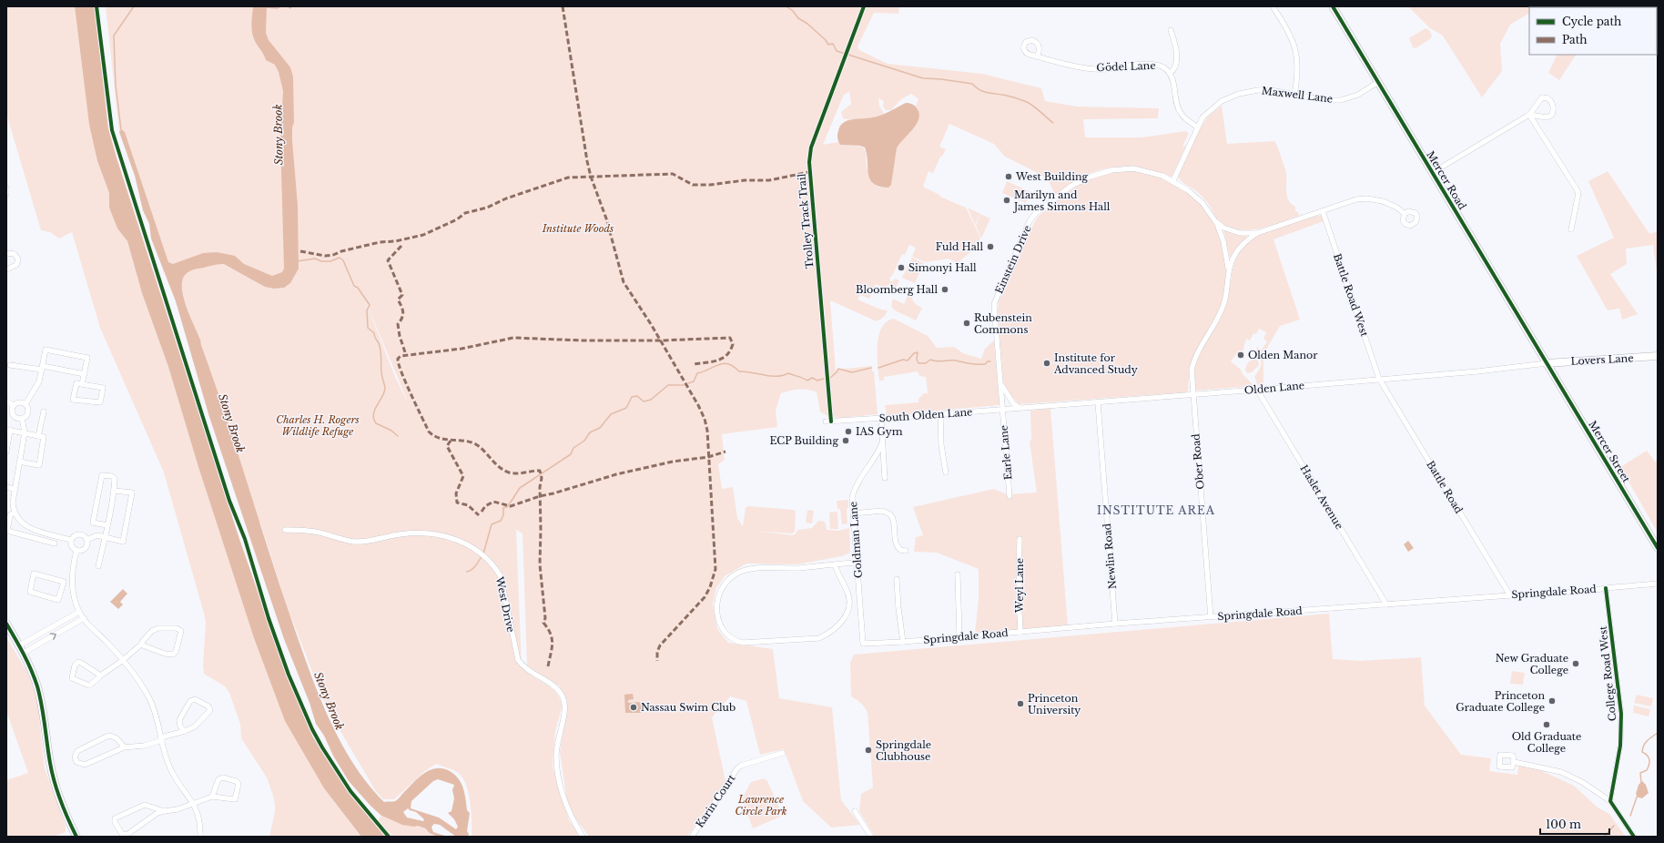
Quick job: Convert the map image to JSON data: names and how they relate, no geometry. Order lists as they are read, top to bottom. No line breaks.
{"streets":{"main road":["Mercer Road","Lovers Lane","Mercer Street"],"street":["Gödel Lane","Maxwell Lane","Einstein Drive","Battle Road West","Olden Lane","South Olden Lane","Earle Lane","Ober Road","Battle Road","Haslet Avenue","Goldman Lane","Newlin Road","Weyl Lane","Springdale Road","West Drive","College Road West","Karin Court"],"cycle path":["Trolley Track Trail"]},"crossings":[["Gödel Lane","Maxwell Lane"],["Maxwell Lane","Mercer Road"],["Maxwell Lane","Einstein Drive"],["Mercer Road","Lovers Lane"],["Mercer Road","Olden Lane"],["Mercer Road","Mercer Street"],["Einstein Drive","Battle Road West"],["Einstein Drive","Olden Lane"],["Einstein Drive","South Olden Lane"],["Einstein Drive","Earle Lane"],["Einstein Drive","Ober Road"],["Battle Road West","Olden Lane"],["Battle Road West","Battle Road"],["Lovers Lane","Olden Lane"],["Lovers Lane","Mercer Street"],["Olden Lane","South Olden Lane"],["Olden Lane","Mercer Street"],["Olden Lane","Earle Lane"],["Olden Lane","Ober Road"],["Olden Lane","Battle Road"],["Olden Lane","Haslet Avenue"],["Olden Lane","Newlin Road"],["South Olden Lane","Earle Lane"],["Ober Road","Springdale Road"],["Battle Road","Springdale Road"],["Haslet Avenue","Springdale Road"],["Goldman Lane","Springdale Road"],["Newlin Road","Springdale Road"],["Weyl Lane","Springdale Road"],["Springdale Road","College Road West"]],"districts":["INSTITUTE AREA"],"water":["Stony Brook"],"parks":["Institute Woods","Charles H. Rogers Wildlife Refuge","Lawrence Circle Park"],"places":["West Building","Marilyn and James Simons Hall","Fuld Hall","Simonyi Hall","Bloomberg Hall","Rubenstein Commons","Olden Manor","Institute for Advanced Study","IAS Gym","ECP Building","New Graduate College","Princeton Graduate College","Princeton University","Nassau Swim Club","Old Graduate College","Springdale Clubhouse"],"legend":["Cycle path","Path"],"scale_bar":"100 m"}
